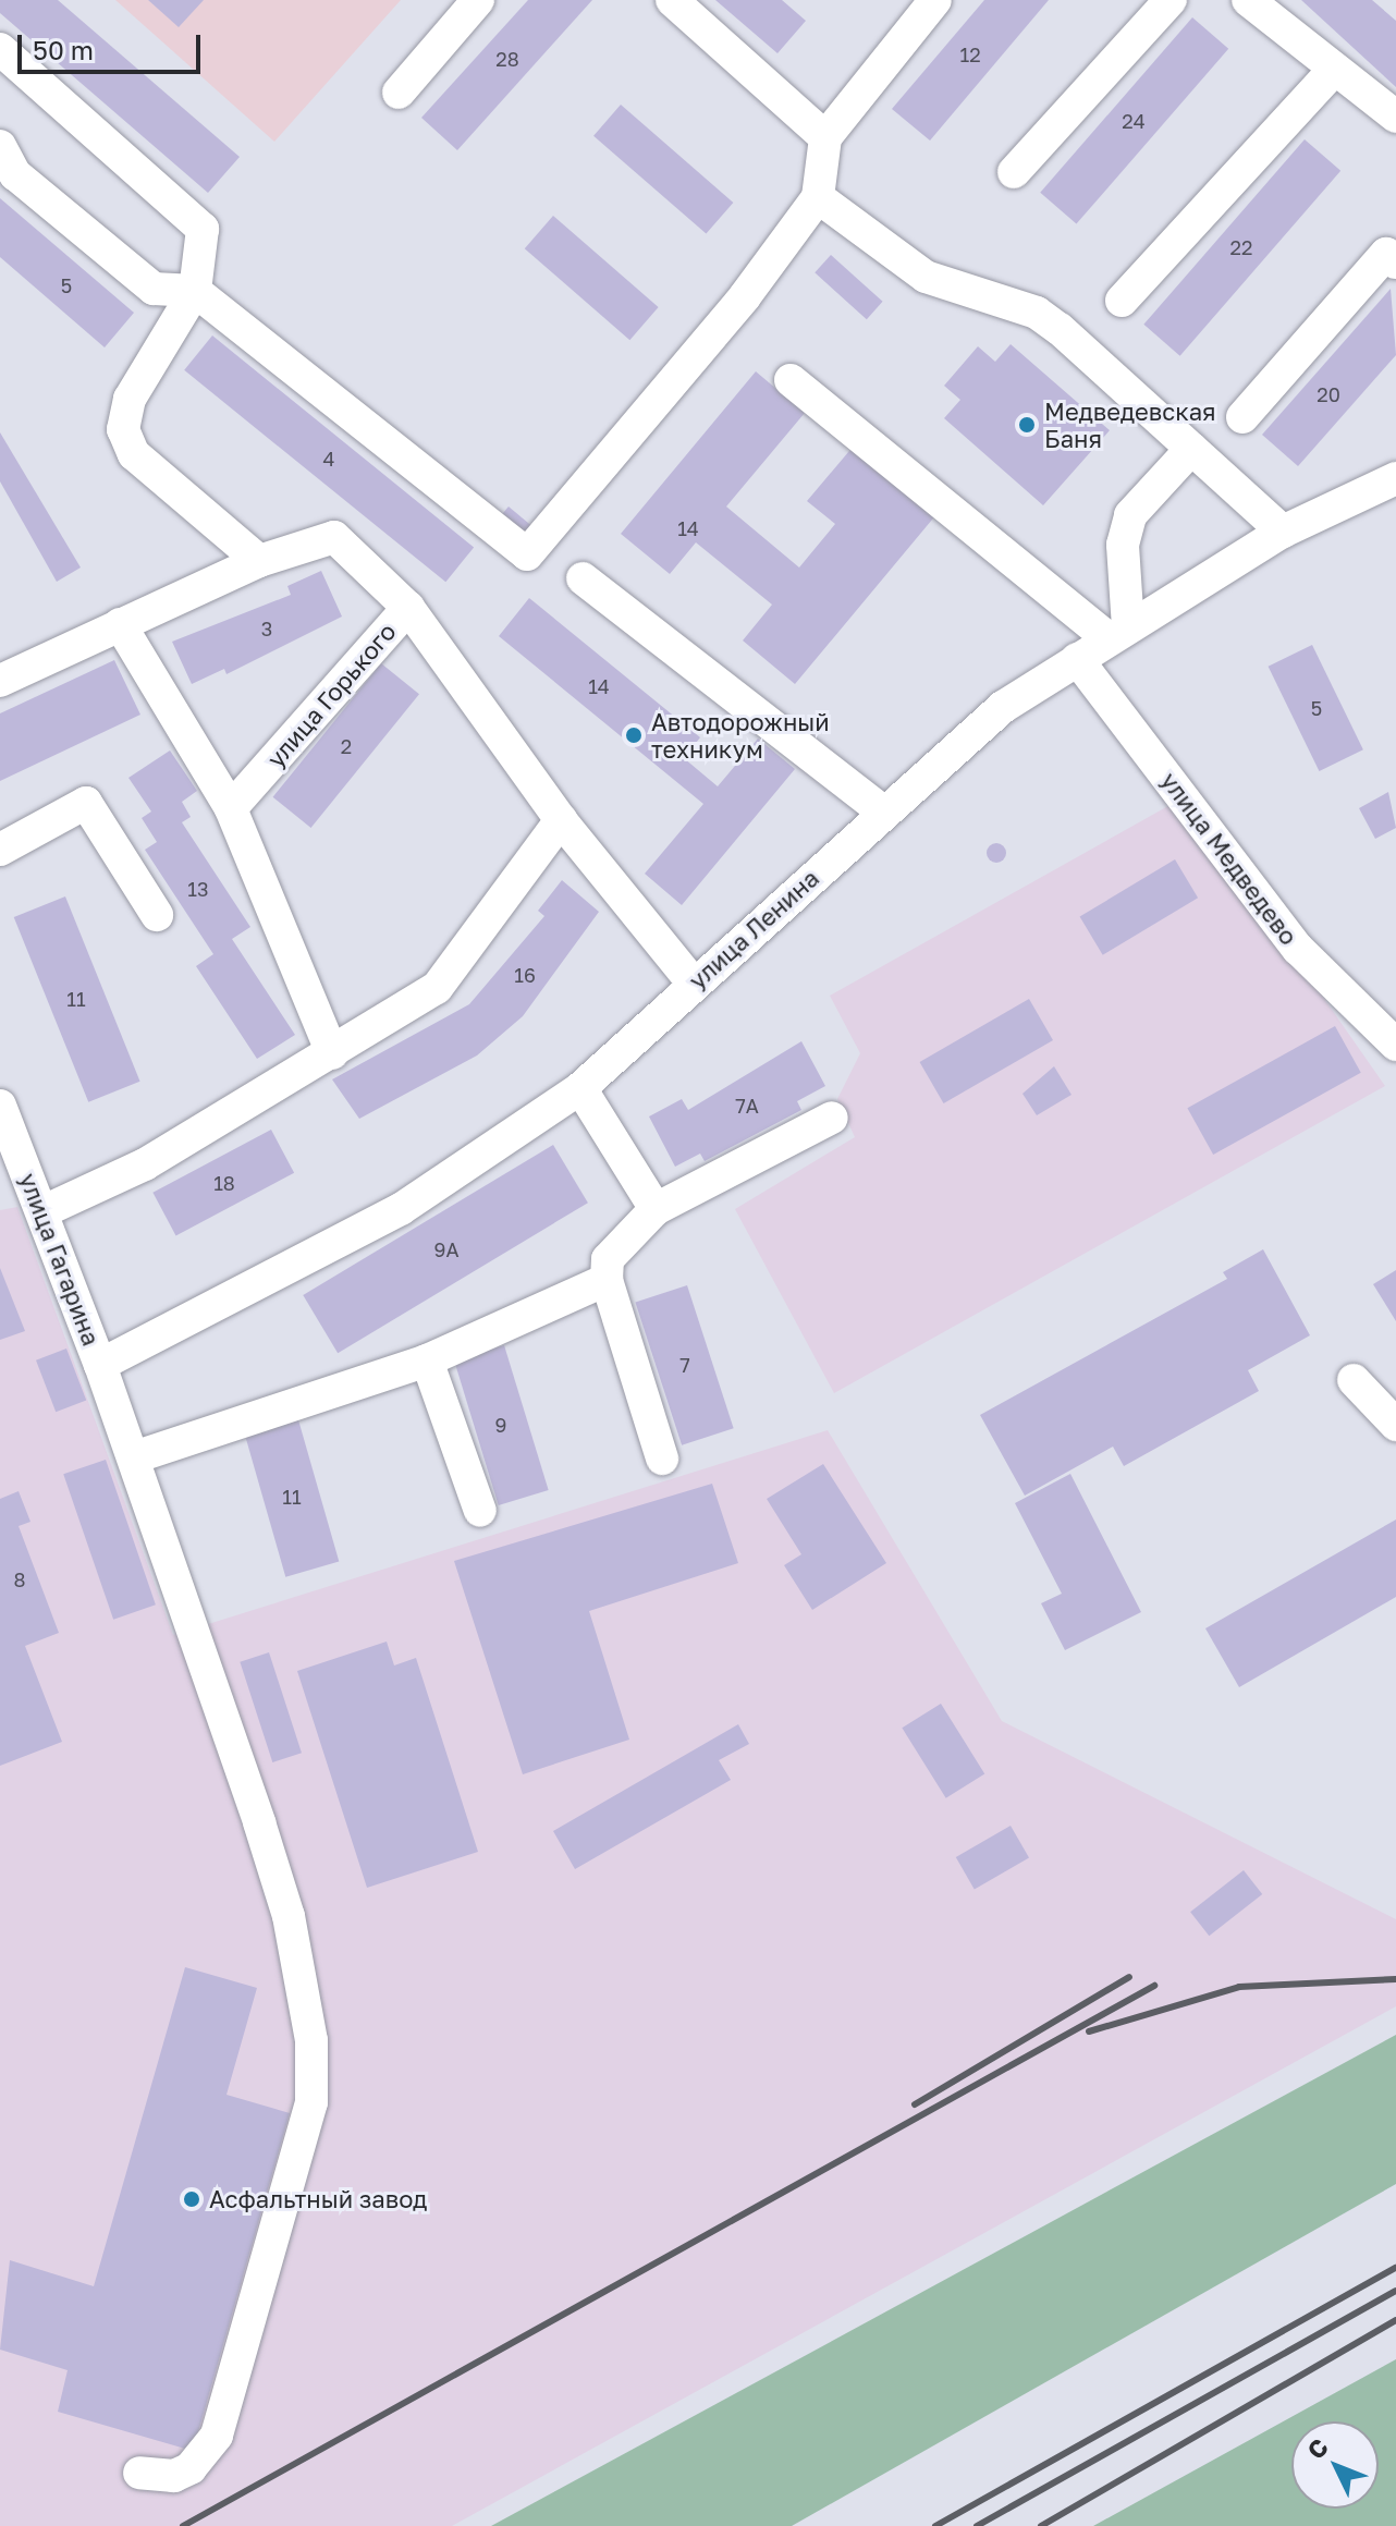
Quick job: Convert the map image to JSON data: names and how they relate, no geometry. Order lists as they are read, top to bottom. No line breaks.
{"streets":{"street":["улица Горького","улица Медведево","улица Ленина","улица Гагарина"]},"crossings":[["улица Медведево","улица Ленина"],["улица Ленина","улица Гагарина"]],"places":["Медведевская Баня","Автодорожный техникум","Асфальтный завод"],"house_numbers":["12","28","24","22","5","20","4","14","3","14","5","2","13","16","11","7А","18","9А","7","9","11","8"],"scale_bar":"50 m","north":"top left"}
